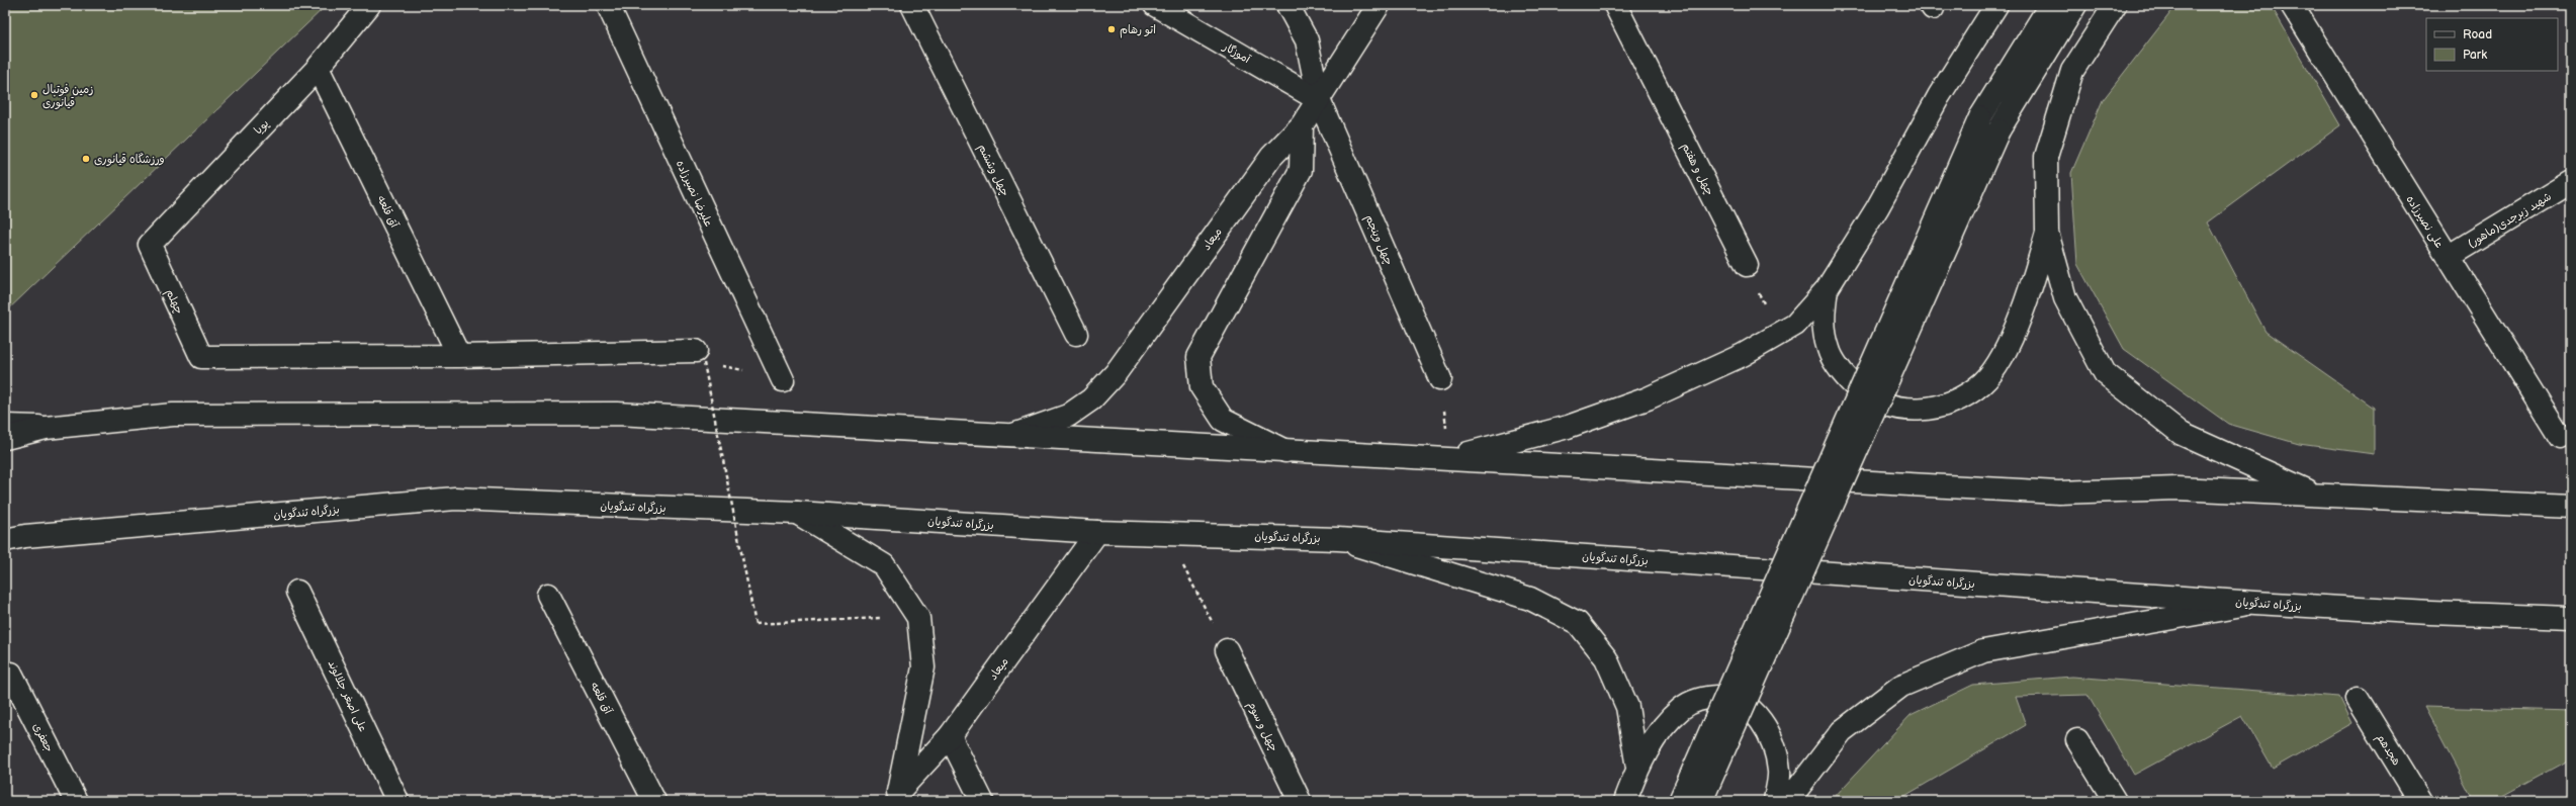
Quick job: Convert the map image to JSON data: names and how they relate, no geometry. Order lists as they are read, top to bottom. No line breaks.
{"streets":{"main road":["آموزگار","پویا","چهل و هفتم","چهل وششم","علیرضا نصیرزاده","آق قلعه","شهید زبرجدی(ماهور)","علی نصیرزاده","میعاد","چهل وپنجم","چهلم","بزرگراه تندگویان","علی اصغر جلالوند","چهل و سوم","جعفری","هجدهم"]},"crossings":[["آموزگار","میعاد"],["آموزگار","چهل وپنجم"],["پویا","آق قلعه"],["پویا","چهلم"],["آق قلعه","چهلم"],["شهید زبرجدی(ماهور)","علی نصیرزاده"],["میعاد","چهل وپنجم"],["میعاد","بزرگراه تندگویان"]],"places":["اتو رهام","زمین فوتبال قیانوری","ورزشگاه قیانوری"],"legend":["Road","Park"]}
